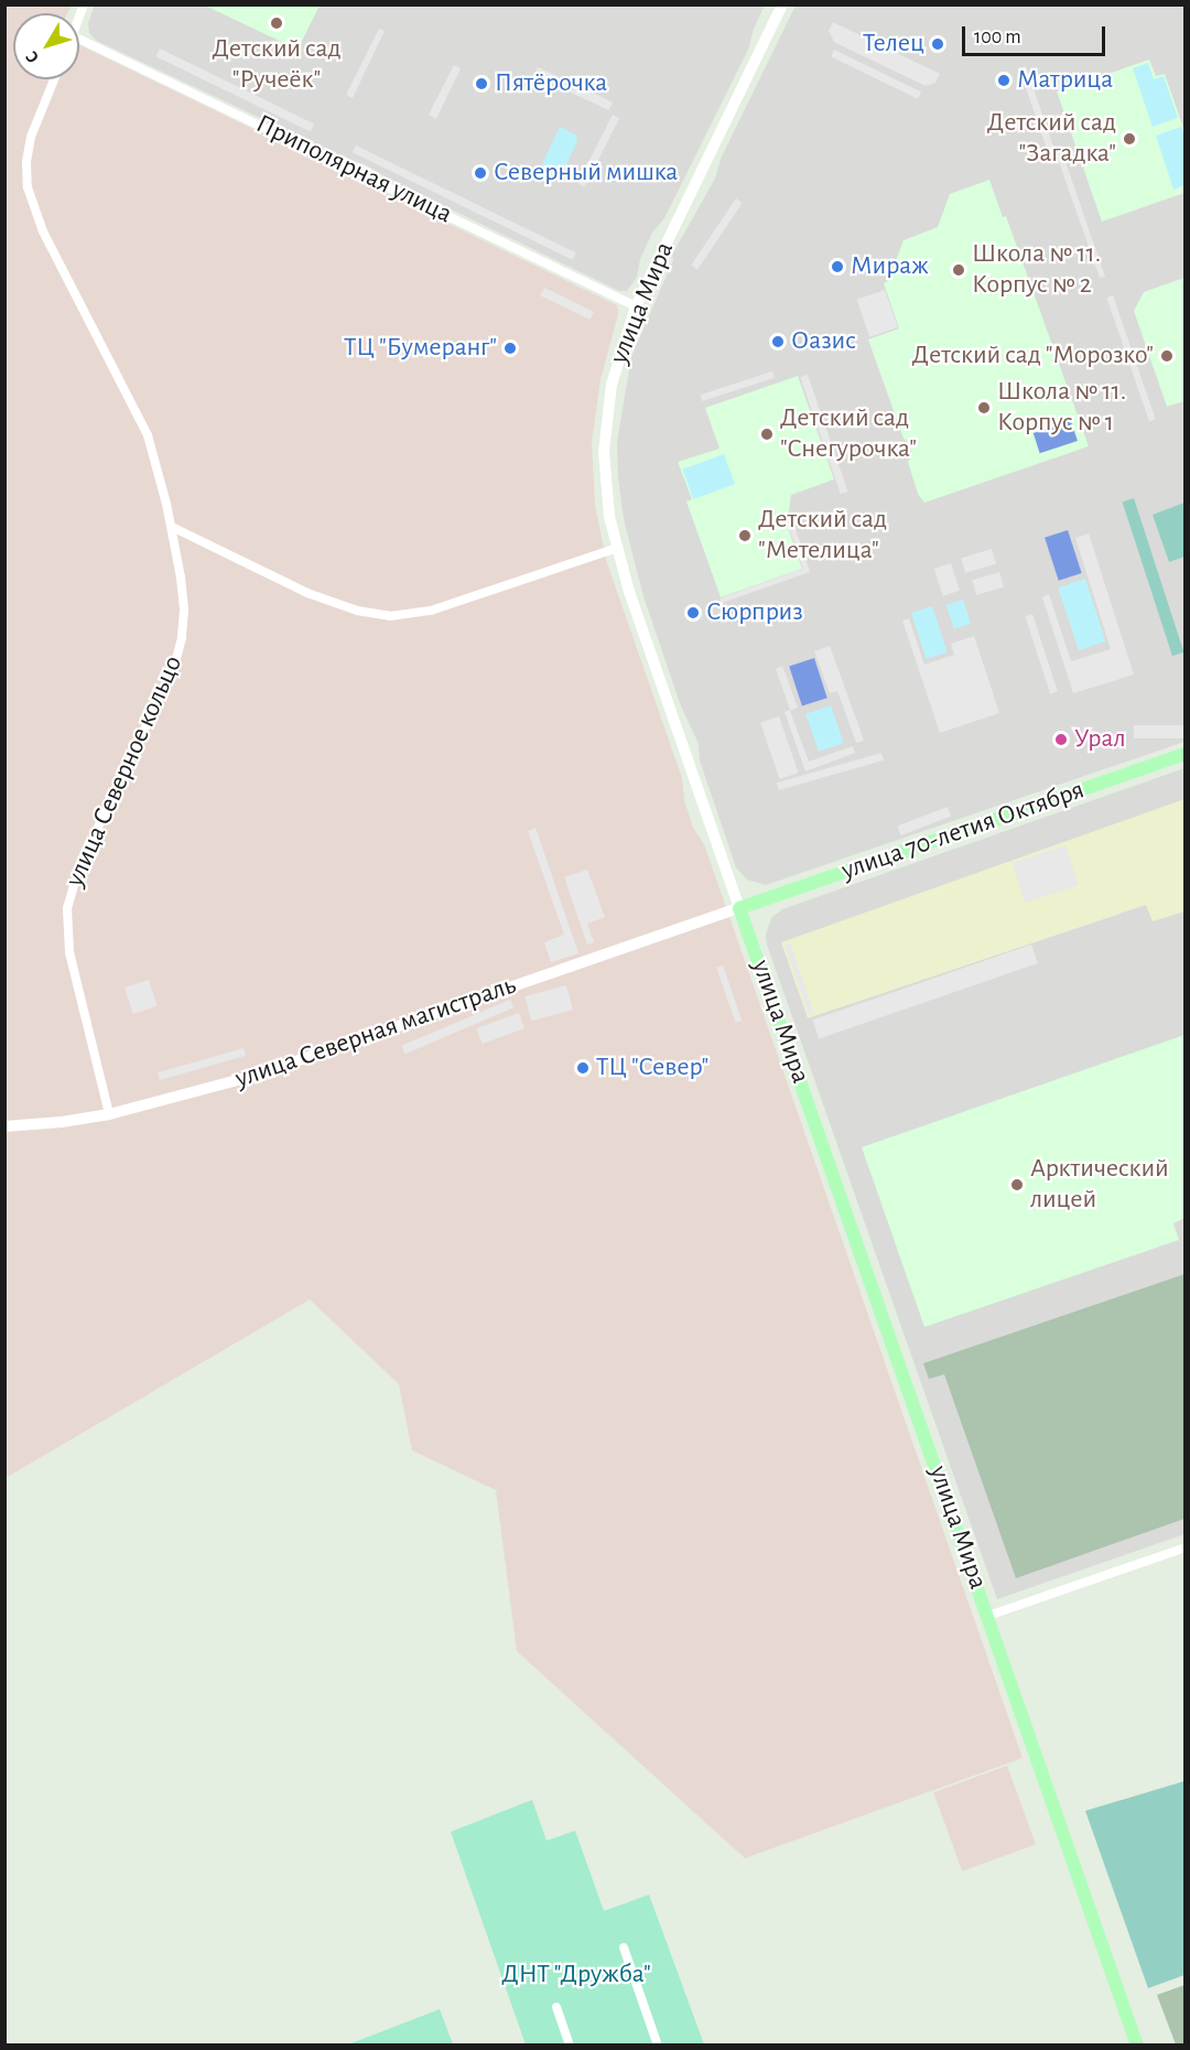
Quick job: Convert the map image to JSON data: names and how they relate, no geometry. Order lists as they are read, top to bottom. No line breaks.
{"streets":{"main road":["улица Мира","улица 70-летия Октября"],"street":["Приполярная улица","улица Северное кольцо","улица Северная магистраль"]},"crossings":[["Приполярная улица","улица Мира"],["улица Мира","улица 70-летия Октября"],["улица Мира","улица Северная магистраль"],["улица Северное кольцо","улица Северная магистраль"],["улица 70-летия Октября","улица Северная магистраль"]],"parks":["ДНТ \"Дружба\""],"places":["Детский сад \"Ручеёк\"","Телец","Матрица","Пятёрочка","Детский сад \"Загадка\"","Северный мишка","Мираж","Школа № 11. Корпус № 2","Оазис","ТЦ \"Бумеранг\"","Детский сад \"Морозко\"","Школа № 11. Корпус № 1","Детский сад \"Снегурочка\"","Детский сад \"Метелица\"","Сюрприз","Урал","ТЦ \"Север\"","Арктический лицей"],"scale_bar":"100 m","north":"bottom left"}
